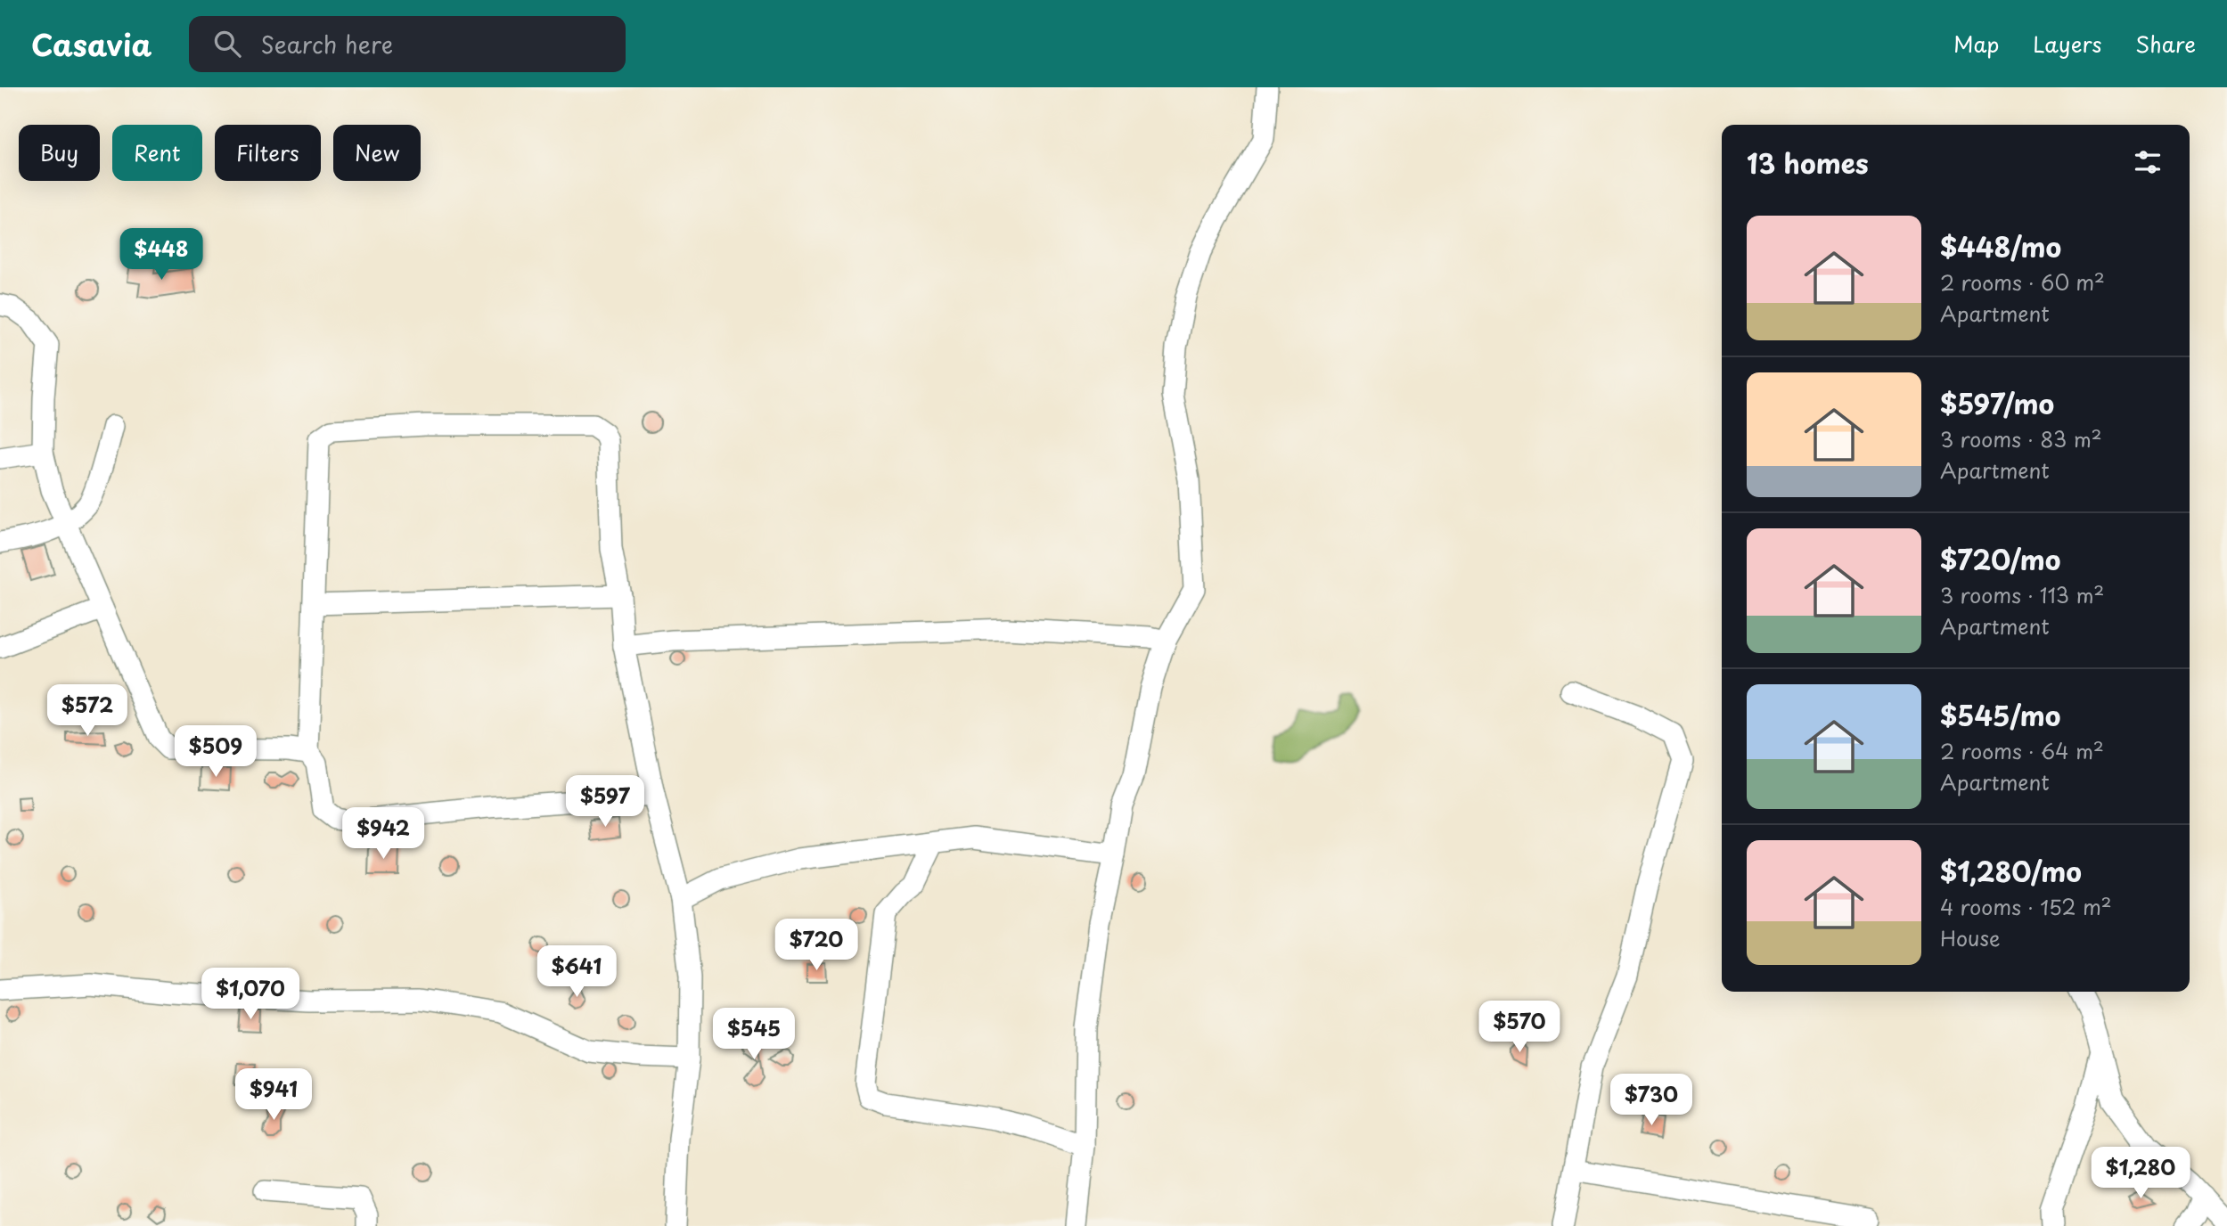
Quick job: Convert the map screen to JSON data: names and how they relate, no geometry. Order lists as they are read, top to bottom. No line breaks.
{"page":{"header":"Casavia","search":"Search here","nav":["Map","Layers","Share"],"chip":["Buy","Rent","Filters","New"],"heading":"13 homes","list":[{"name":"$448/mo","note":"2 rooms · 60 m² · Apartment"},{"name":"$597/mo","note":"3 rooms · 83 m² · Apartment"},{"name":"$720/mo","note":"3 rooms · 113 m² · Apartment"},{"name":"$545/mo","note":"2 rooms · 64 m² · Apartment"},{"name":"$1,280/mo","note":"4 rooms · 152 m² · House"}],"price":["$448","$572","$509","$597","$942","$720","$641","$1,070","$570","$545","$941","$730","$1,280"]}}
